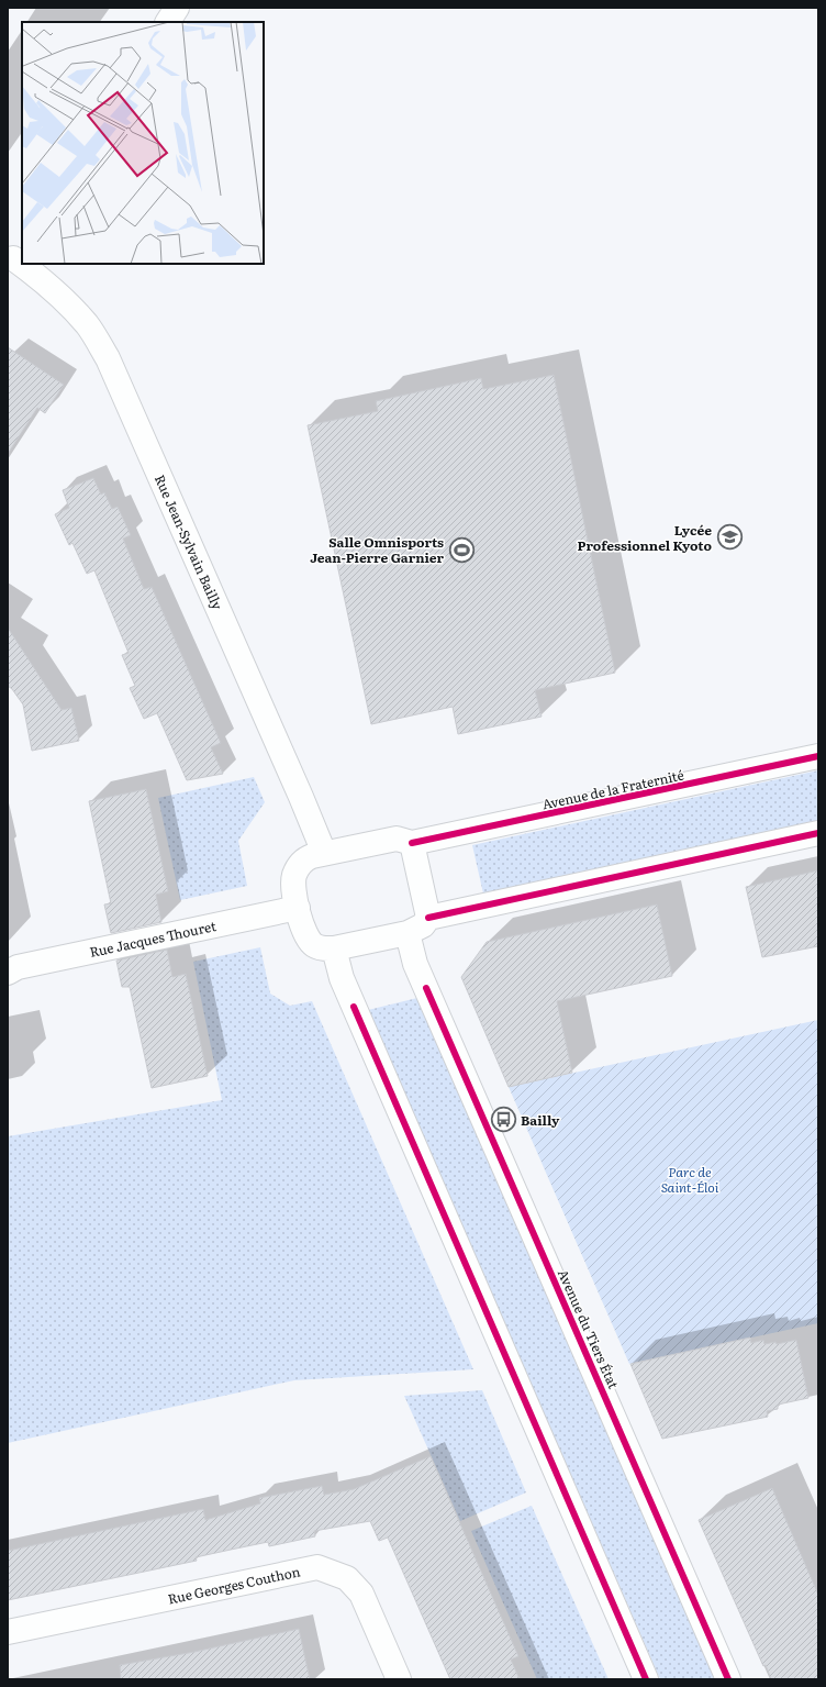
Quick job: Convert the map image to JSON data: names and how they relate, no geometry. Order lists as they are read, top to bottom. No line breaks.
{"streets":{"street":["Rue Jean-Sylvain Bailly","Avenue de la Fraternité","Rue Jacques Thouret","Avenue du Tiers État","Rue Georges Couthon"]},"crossings":[["Rue Jean-Sylvain Bailly","Avenue de la Fraternité"],["Rue Jean-Sylvain Bailly","Rue Jacques Thouret"],["Rue Jean-Sylvain Bailly","Avenue du Tiers État"],["Avenue de la Fraternité","Rue Jacques Thouret"],["Avenue de la Fraternité","Avenue du Tiers État"],["Rue Jacques Thouret","Avenue du Tiers État"]],"parks":["Parc de Saint-Éloi"],"places":{"school or university":["Lycée Professionnel Kyoto"],"sports":["Salle Omnisports Jean-Pierre Garnier"],"bus stop":["Bailly"]}}
